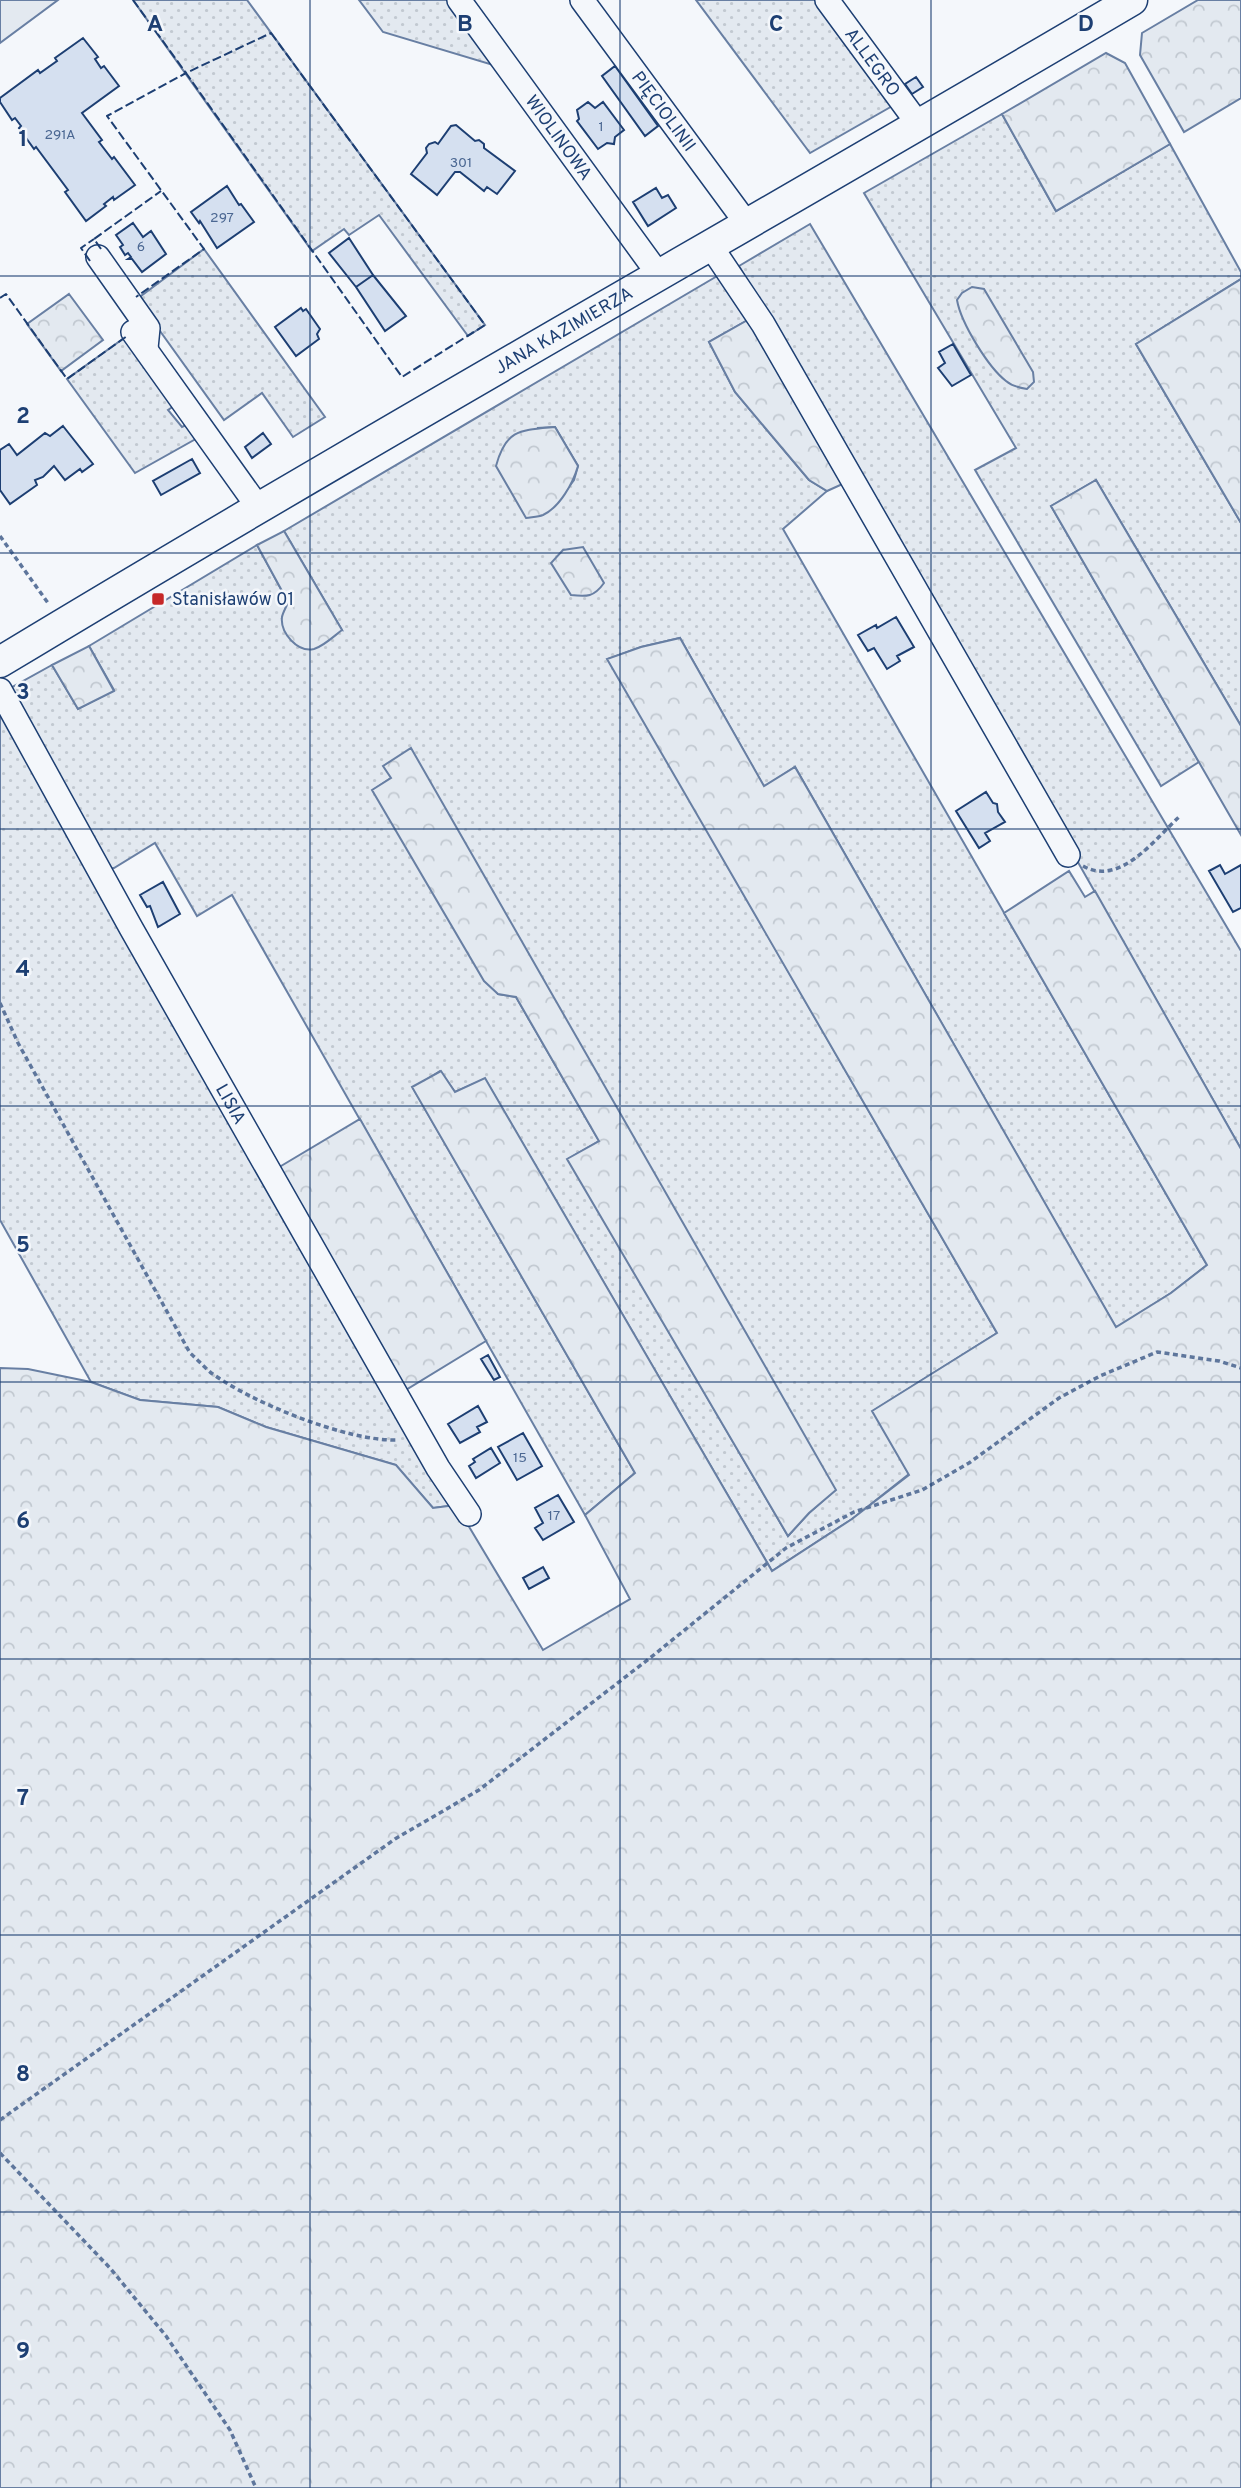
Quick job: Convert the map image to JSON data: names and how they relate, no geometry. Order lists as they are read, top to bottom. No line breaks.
{"streets":{"main road":["JANA KAZIMIERZA"],"street":["ALLEGRO","PIĘCIOLINII","WIOLINOWA","LISIA"]},"crossings":[["ALLEGRO","JANA KAZIMIERZA"],["PIĘCIOLINII","JANA KAZIMIERZA"],["WIOLINOWA","JANA KAZIMIERZA"]],"places":{"transit":["Stanisławów 01"]},"house_numbers":["1","291A","301","297","6","15","17"],"grid":{"columns":["A","B","C","D"],"rows":["1","2","3","4","5","6","7","8","9"]}}
